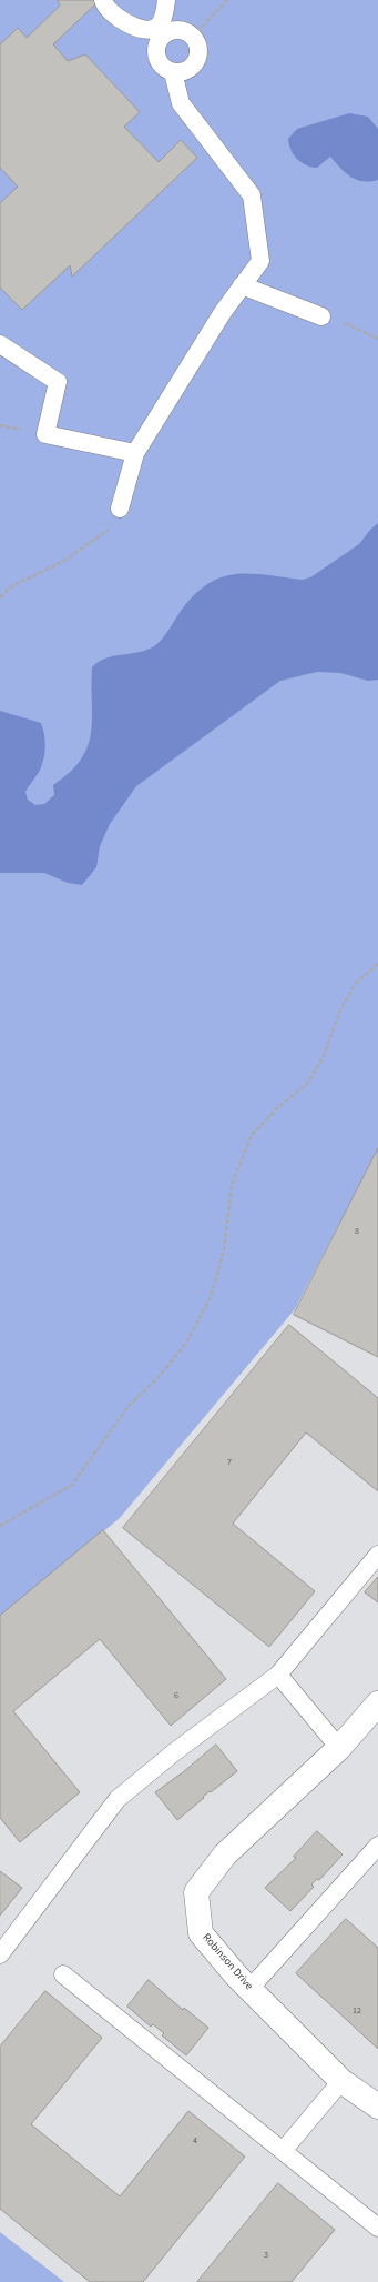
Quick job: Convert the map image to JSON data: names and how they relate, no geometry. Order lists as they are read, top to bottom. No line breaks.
{"streets":{"street":["Robinson Drive"]},"house_numbers":["8","7","6","12","4","3"]}
